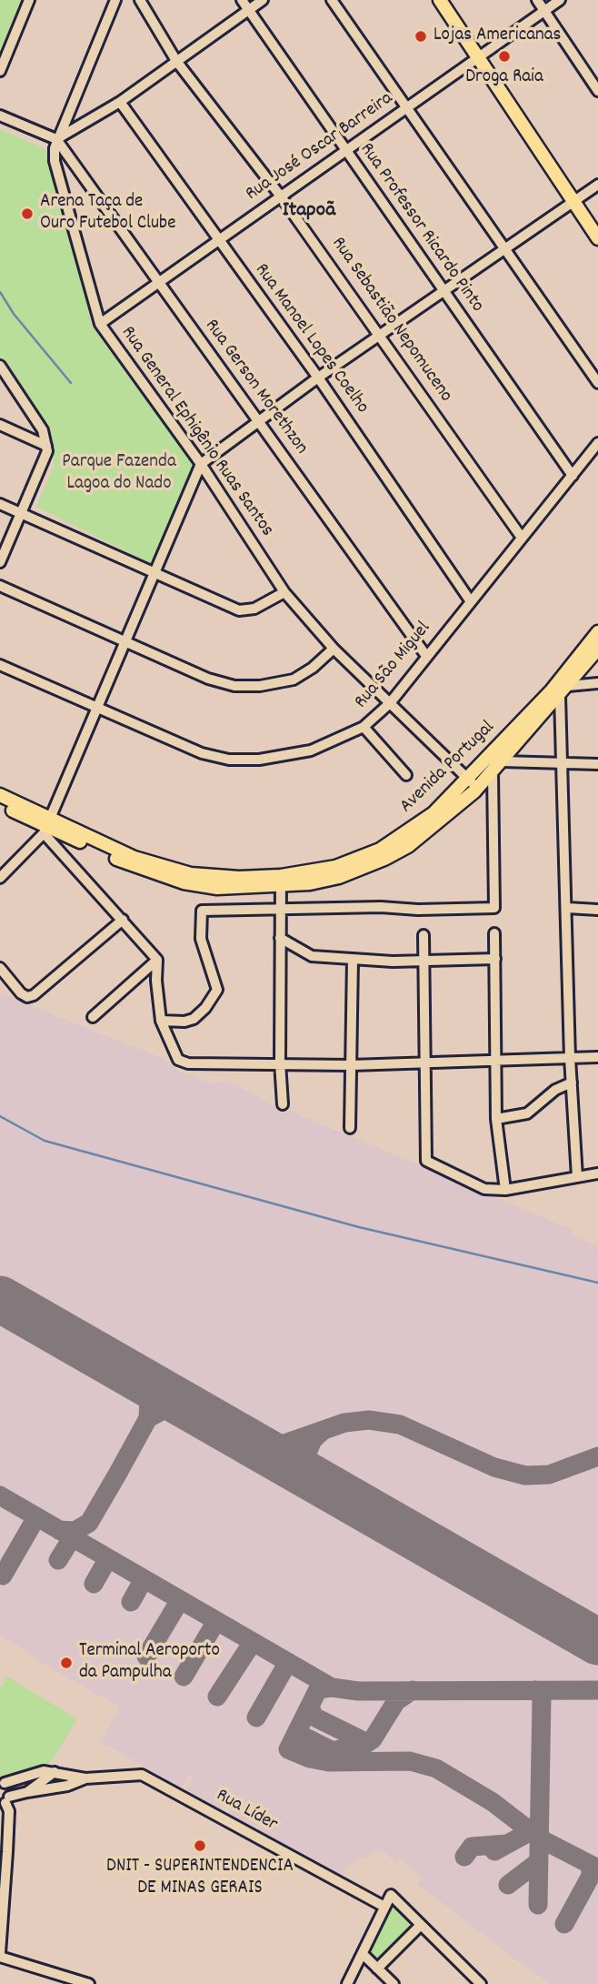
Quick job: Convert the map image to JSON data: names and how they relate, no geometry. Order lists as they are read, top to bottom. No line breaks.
{"streets":{"main road":["Avenida Portugal"],"street":["Rua José Oscar Barreira","Rua Professor Ricardo Pinto","Rua Sebastião Nepomuceno","Rua Manoel Lopes Coelho","Rua Gerson Morethzon","Rua General Ephigênio Ruas Santos","Rua São Miguel","Rua Líder"]},"crossings":[["Rua José Oscar Barreira","Rua Professor Ricardo Pinto"],["Rua José Oscar Barreira","Rua Sebastião Nepomuceno"],["Rua José Oscar Barreira","Rua Manoel Lopes Coelho"],["Rua José Oscar Barreira","Rua Gerson Morethzon"],["Rua José Oscar Barreira","Rua General Ephigênio Ruas Santos"],["Rua Professor Ricardo Pinto","Rua São Miguel"],["Rua Sebastião Nepomuceno","Rua São Miguel"],["Rua Manoel Lopes Coelho","Rua São Miguel"],["Rua Gerson Morethzon","Rua General Ephigênio Ruas Santos"],["Rua Gerson Morethzon","Rua São Miguel"],["Rua General Ephigênio Ruas Santos","Rua São Miguel"],["Rua General Ephigênio Ruas Santos","Avenida Portugal"]],"districts":["Itapoã"],"parks":["Parque Fazenda Lagoa do Nado"],"places":["Lojas Americanas","Droga Raia","Arena Taça de Ouro Futebol Clube","Terminal Aeroporto da Pampulha","DNIT - SUPERINTENDENCIA DE MINAS GERAIS"]}
